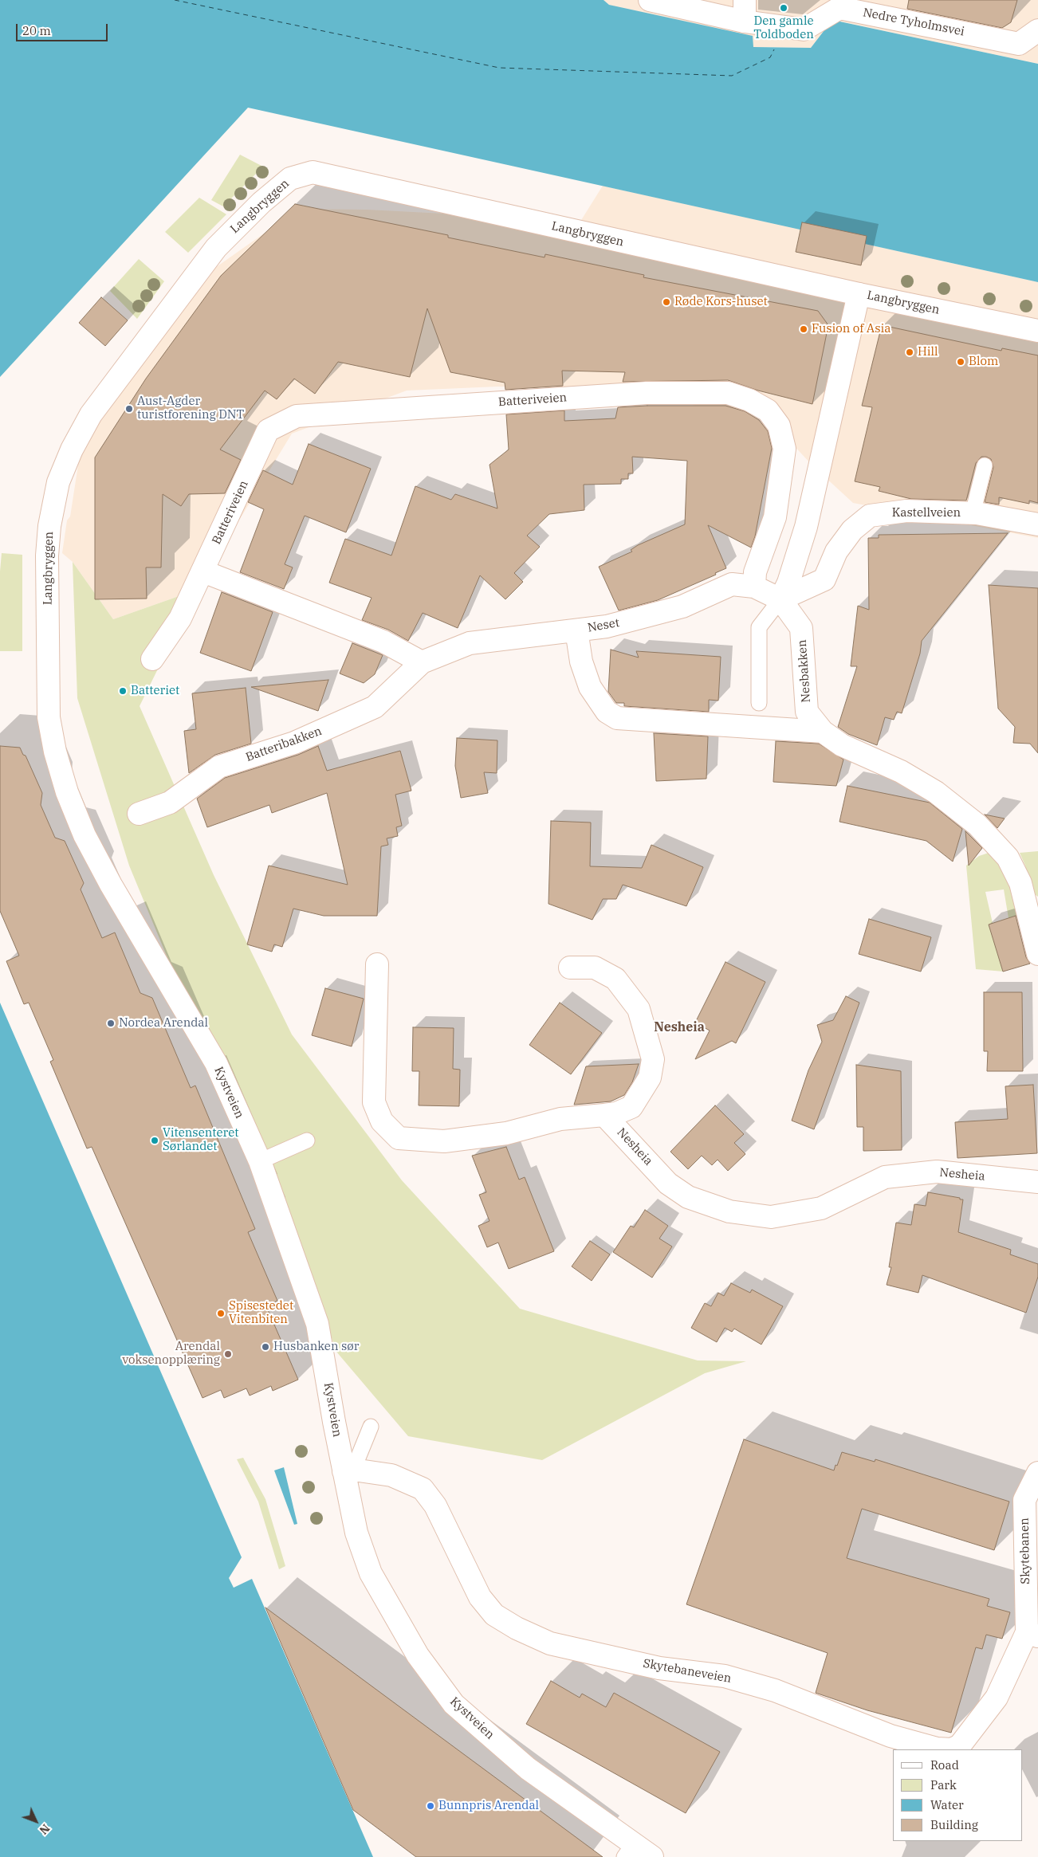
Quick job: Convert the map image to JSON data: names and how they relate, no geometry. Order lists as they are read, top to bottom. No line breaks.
{"streets":{"street":["Nedre Tyholmsvei","Langbryggen","Batteriveien","Kastellveien","Neset","Nesbakken","Batteribakken","Kystveien","Nesheia","Skytebanen","Skytebaneveien"]},"crossings":[["Langbryggen","Kystveien"],["Batteriveien","Neset"],["Kastellveien","Neset"],["Kastellveien","Nesbakken"],["Neset","Nesbakken"],["Neset","Batteribakken"],["Kystveien","Skytebaneveien"],["Skytebanen","Skytebaneveien"]],"districts":["Nesheia"],"places":["Den gamle Toldboden","Røde Kors-huset","Fusion of Asia","Hill","Blom","Aust-Agder turistforening DNT","Batteriet","Nordea Arendal","Vitensenteret Sørlandet","Spisestedet Vitenbiten","Husbanken sør","Arendal voksenopplæring","Bunnpris Arendal"],"legend":["Road","Park","Water","Building"],"scale_bar":"20 m","north":"bottom right"}
